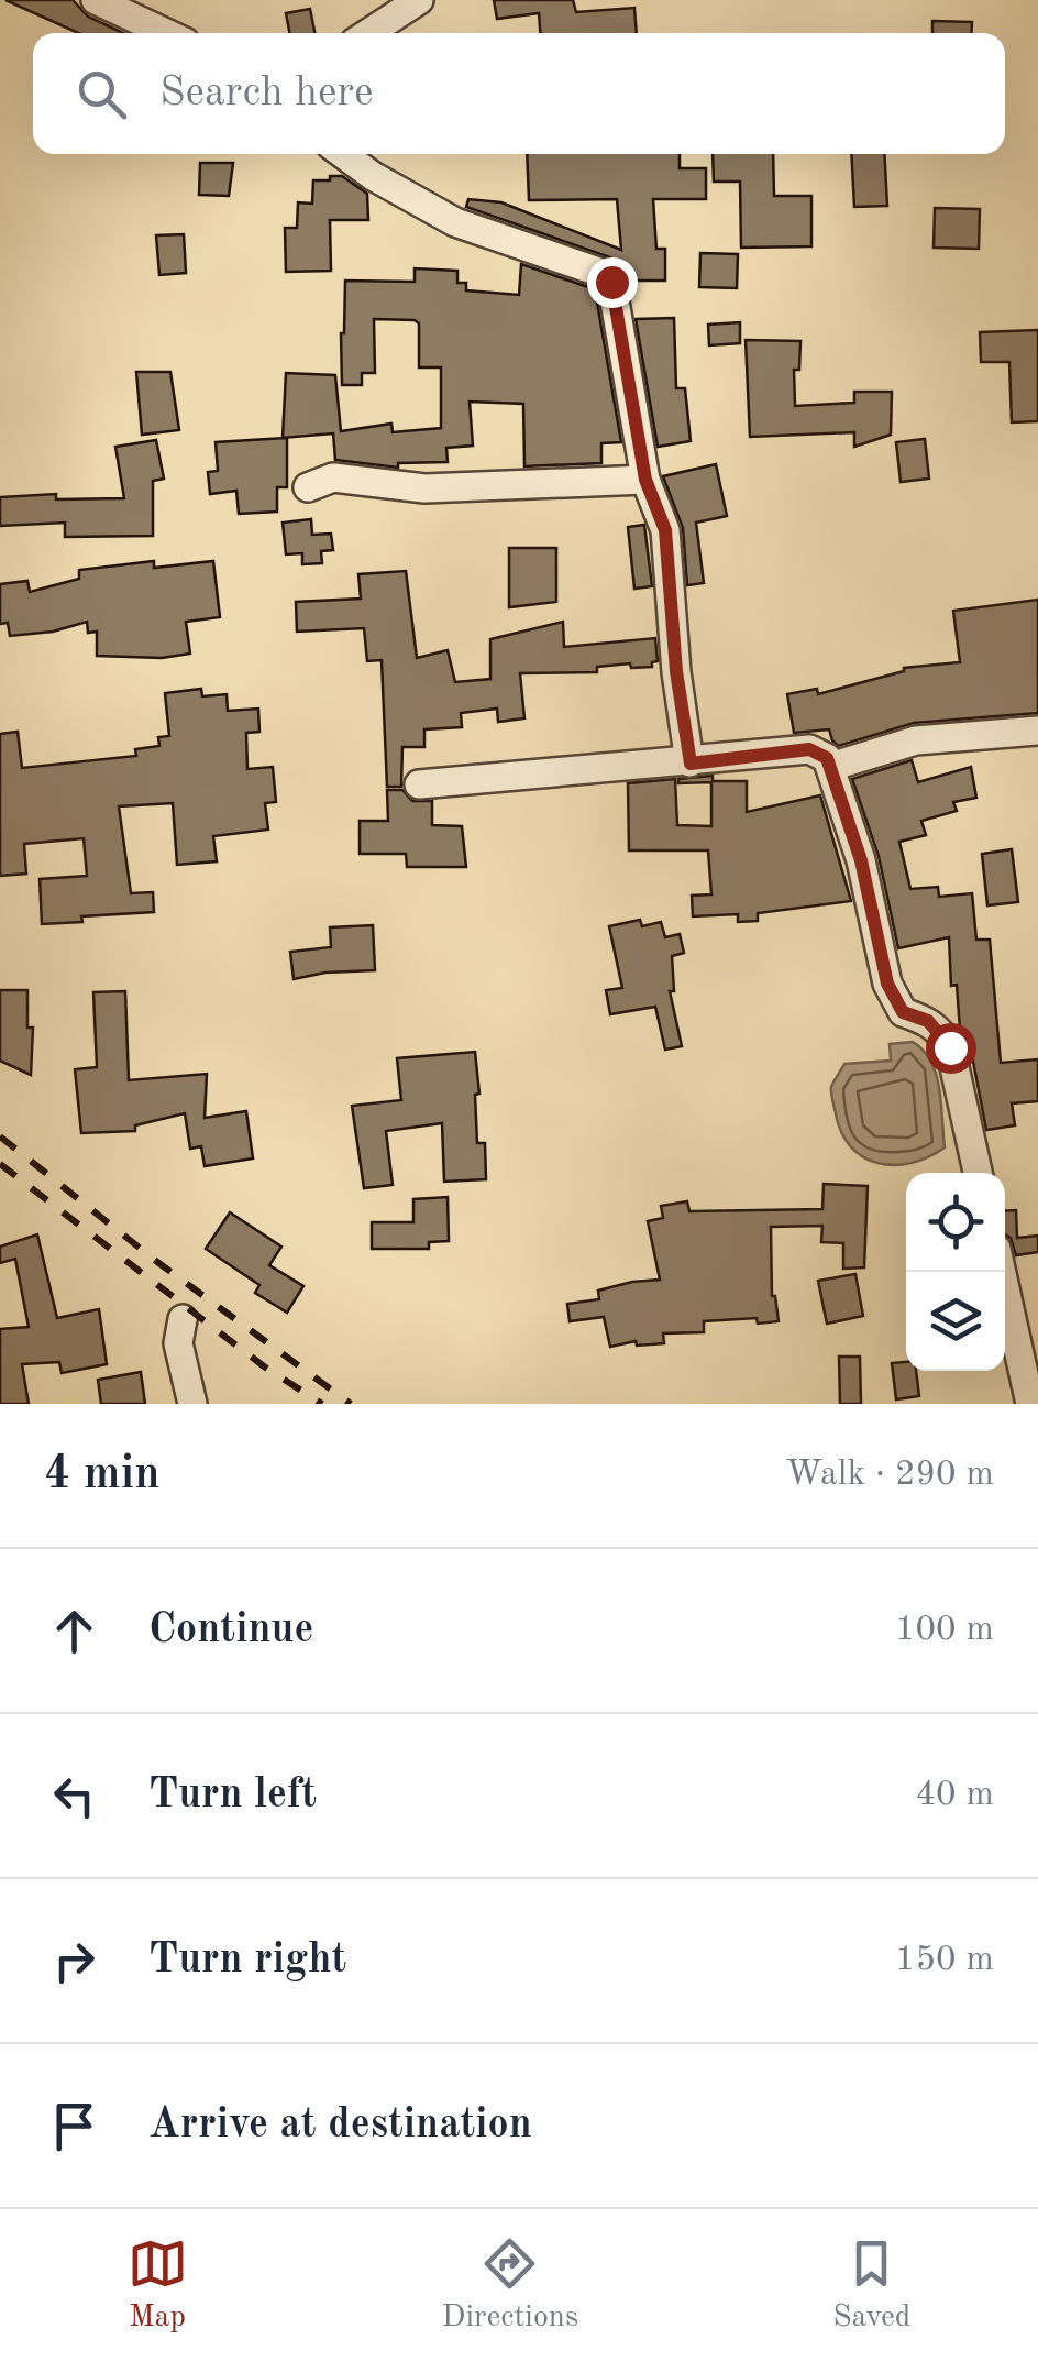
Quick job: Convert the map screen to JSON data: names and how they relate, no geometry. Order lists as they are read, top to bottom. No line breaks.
{"page":{"search":"Search here","heading":["4 min","Walk · 290 m"],"list":[["Continue","100 m"],["Turn left","40 m"],["Turn right","150 m"],"Arrive at destination"],"nav":["Map","Directions","Saved"]}}
